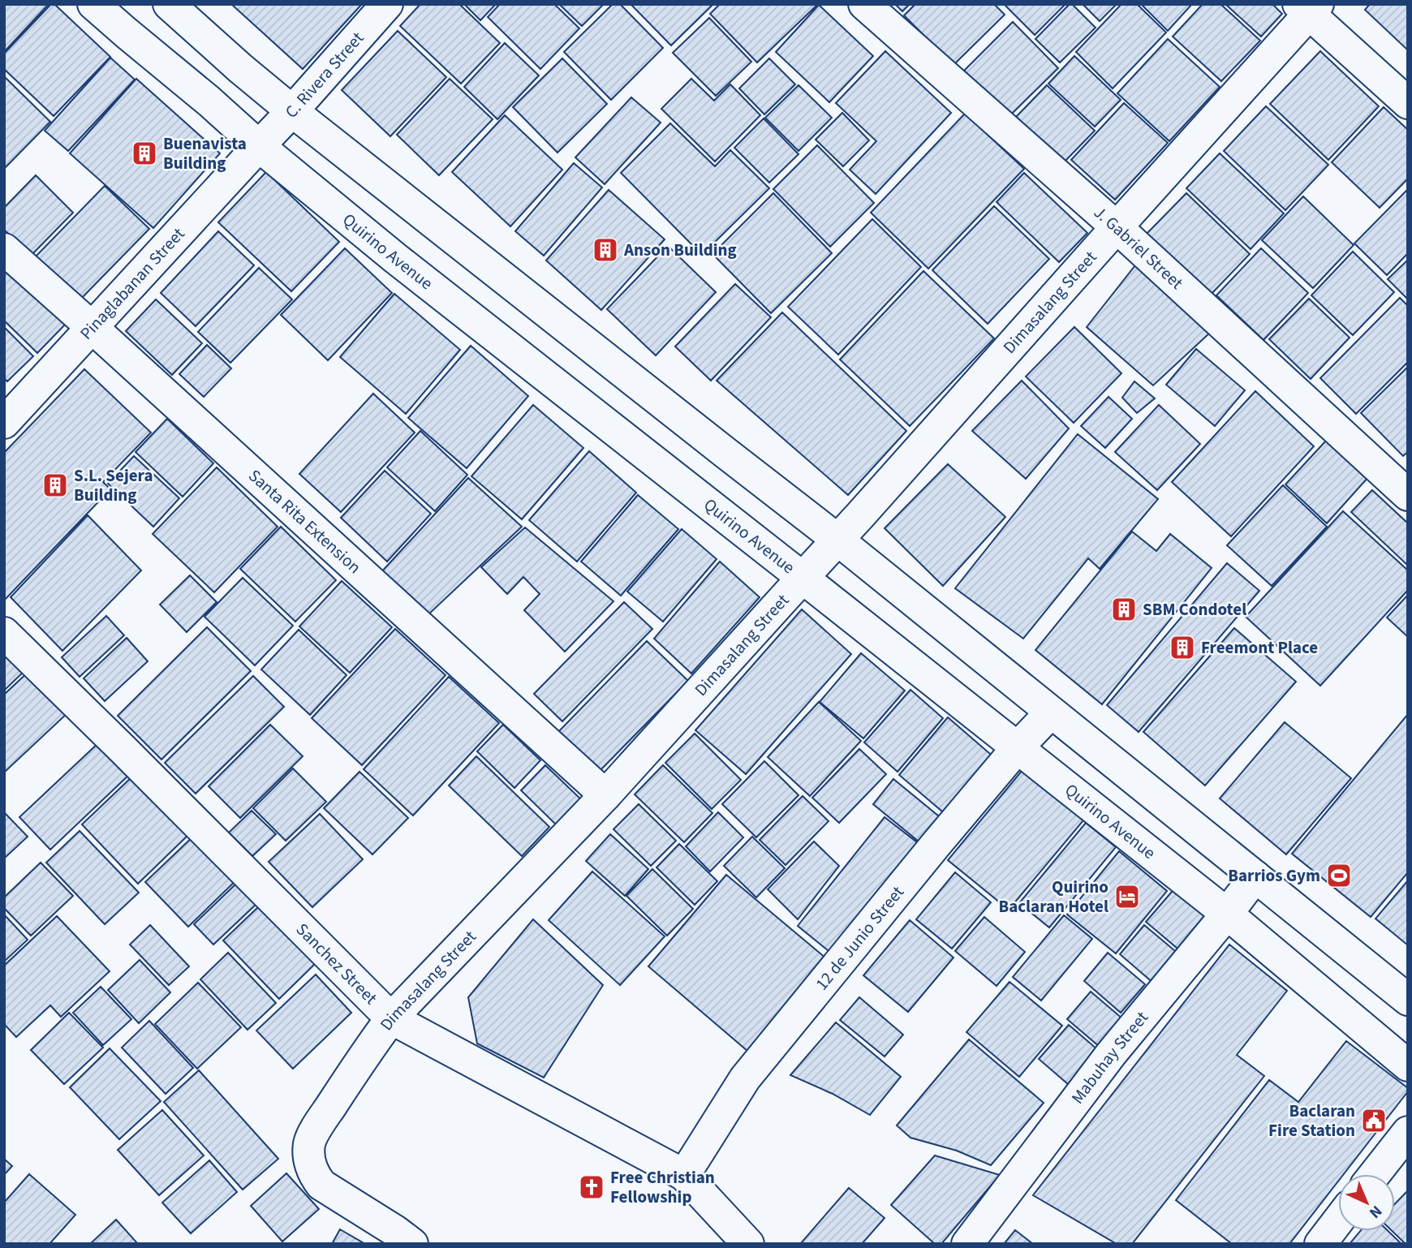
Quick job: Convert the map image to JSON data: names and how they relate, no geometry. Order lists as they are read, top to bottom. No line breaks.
{"streets":{"street":["C. Rivera Street","J. Gabriel Street","Quirino Avenue","Pinaglabanan Street","Dimasalang Street","Santa Rita Extension","12 de Junio Street","Sanchez Street","Mabuhay Street"]},"crossings":[["C. Rivera Street","Quirino Avenue"],["C. Rivera Street","Pinaglabanan Street"],["J. Gabriel Street","Dimasalang Street"],["Quirino Avenue","Pinaglabanan Street"],["Quirino Avenue","Dimasalang Street"],["Quirino Avenue","12 de Junio Street"],["Quirino Avenue","Mabuhay Street"],["Pinaglabanan Street","Santa Rita Extension"],["Dimasalang Street","Santa Rita Extension"],["Dimasalang Street","Sanchez Street"],["12 de Junio Street","Sanchez Street"]],"places":{"building":["Buenavista Building","Anson Building","S.L. Sejera Building","SBM Condotel","Freemont Place"],"sports":["Barrios Gym"],"hotel":["Quirino Baclaran Hotel"],"public building":["Baclaran Fire Station"],"church":["Free Christian Fellowship"]},"north":"bottom right"}
